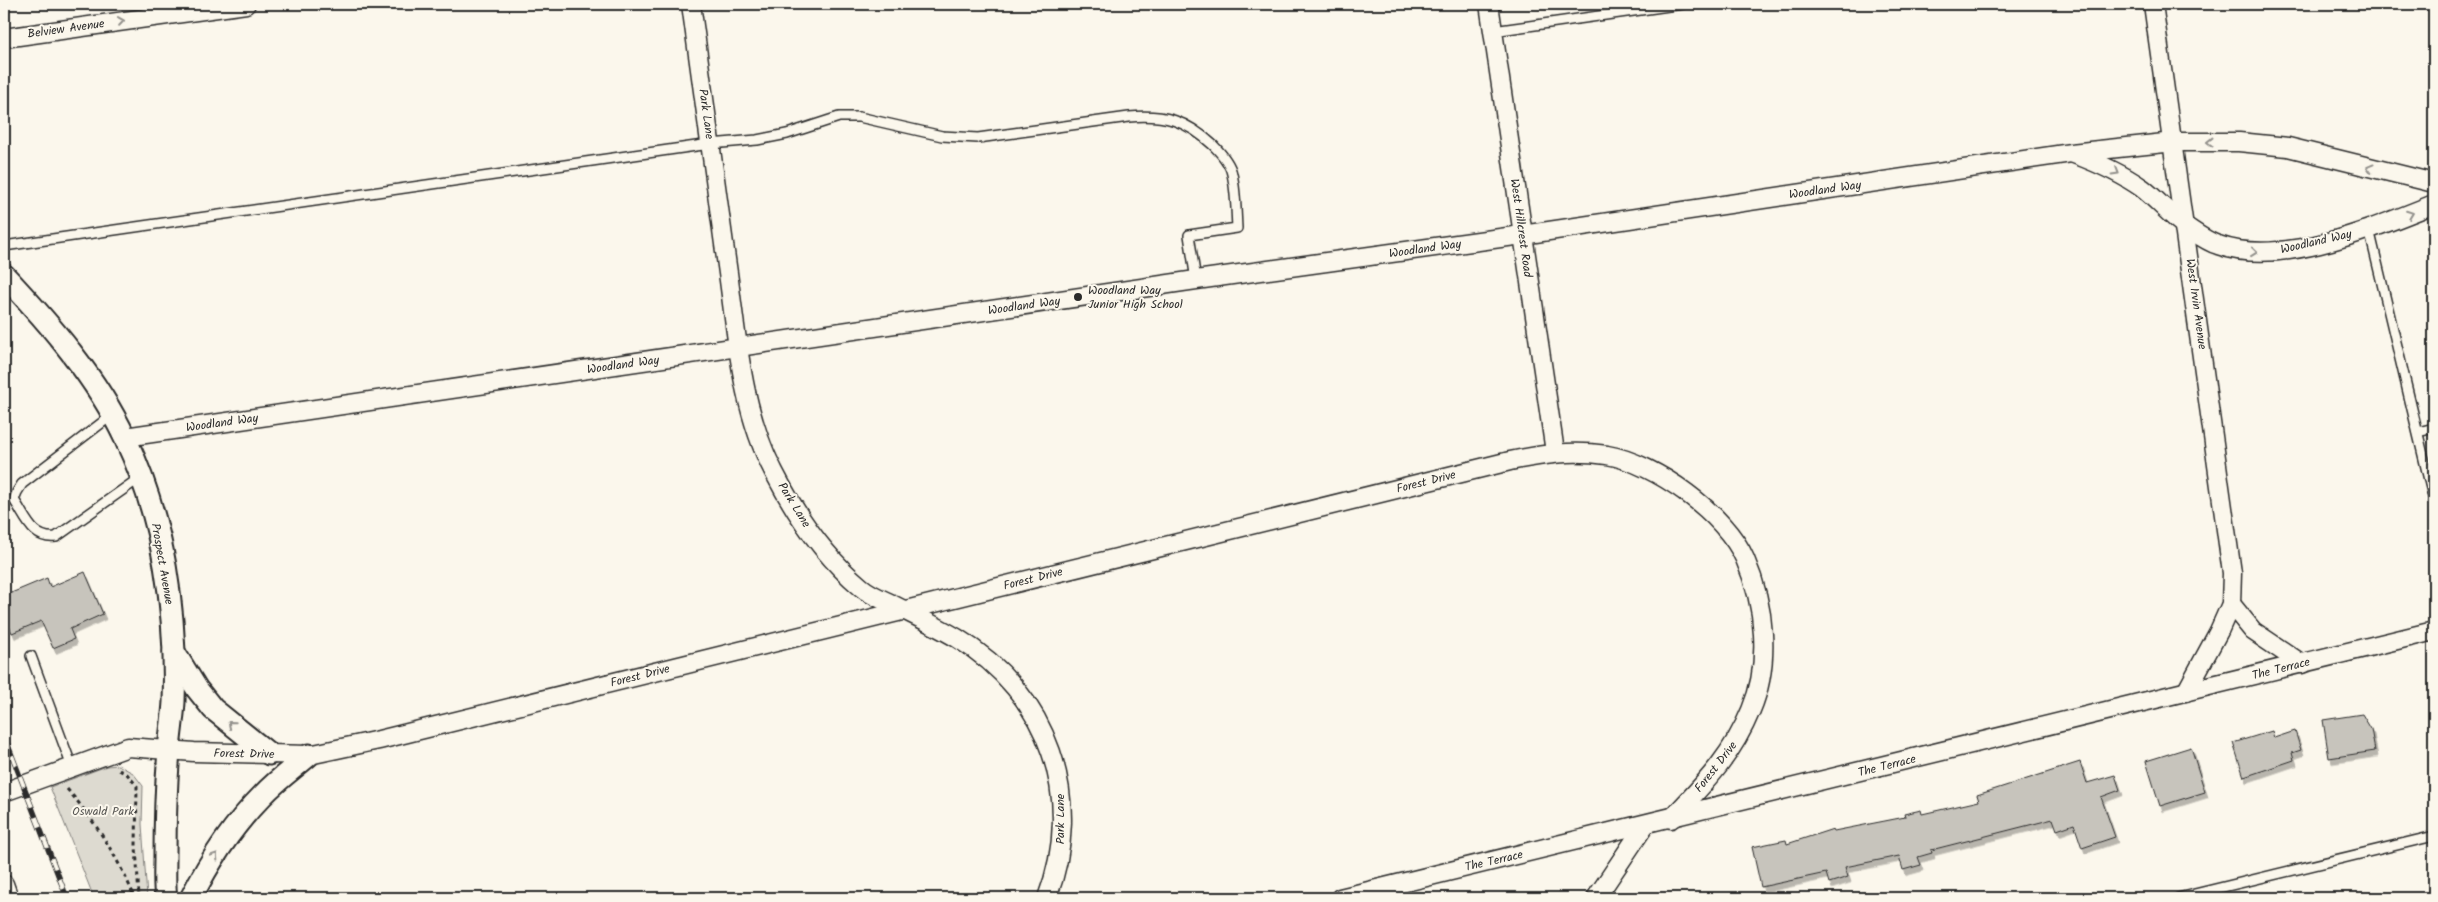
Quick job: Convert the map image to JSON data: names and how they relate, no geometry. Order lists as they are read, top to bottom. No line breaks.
{"streets":{"street":["Belview Avenue","Park Lane","Woodland Way","West Hillcrest Road","West Irvin Avenue","Forest Drive","Prospect Avenue","The Terrace"]},"crossings":[["Park Lane","Woodland Way"],["Park Lane","Forest Drive"],["Woodland Way","West Hillcrest Road"],["Woodland Way","West Irvin Avenue"],["Woodland Way","Prospect Avenue"],["West Hillcrest Road","Forest Drive"],["West Irvin Avenue","The Terrace"],["Forest Drive","Prospect Avenue"],["Forest Drive","The Terrace"]],"one_way":["Belview Avenue"],"parks":["Oswald Park"],"places":["Woodland Way Junior High School"]}
